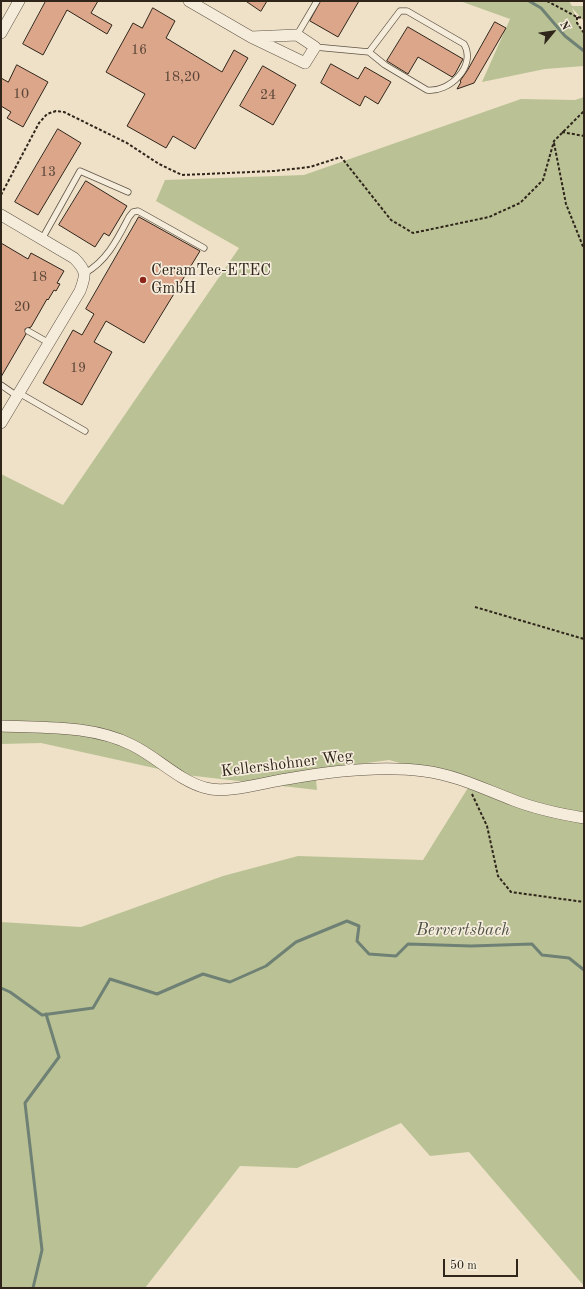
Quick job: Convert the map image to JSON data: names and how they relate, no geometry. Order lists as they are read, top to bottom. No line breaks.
{"streets":{"street":["Kellershohner Weg"]},"water":["Bervertsbach"],"places":["CeramTec-ETEC GmbH"],"house_numbers":["16","18,20","10","24","13","18","20","19"],"scale_bar":"50 m","north":"top right"}
